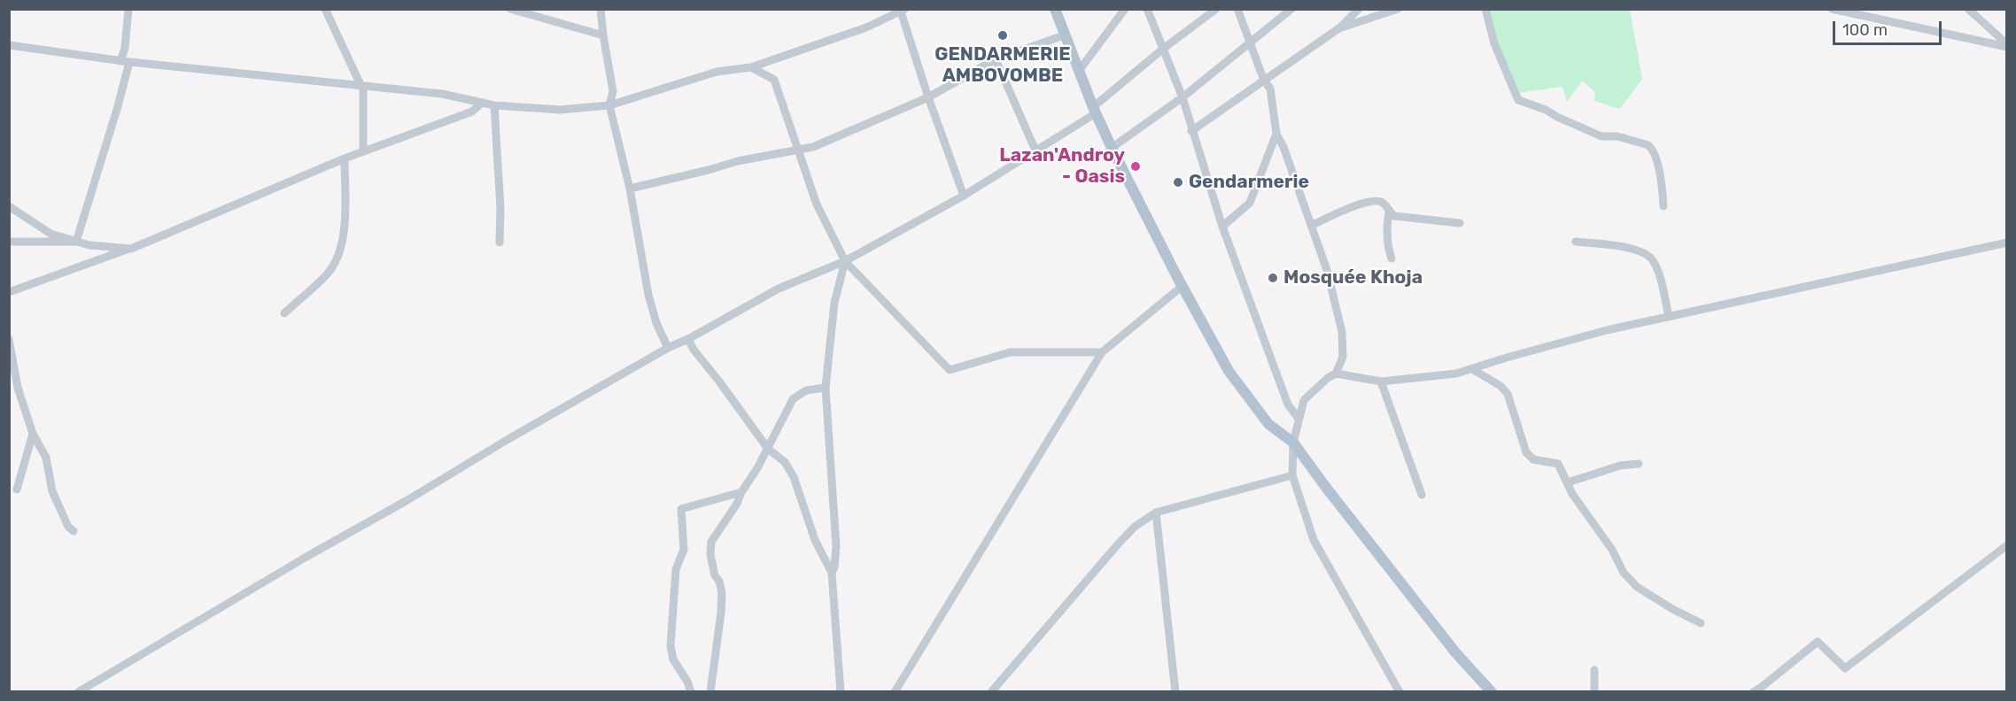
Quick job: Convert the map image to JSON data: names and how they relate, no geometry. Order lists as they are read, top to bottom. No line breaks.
{"places":["GENDARMERIE AMBOVOMBE","Lazan'Androy - Oasis","Gendarmerie","Mosquée Khoja"],"scale_bar":"100 m"}
